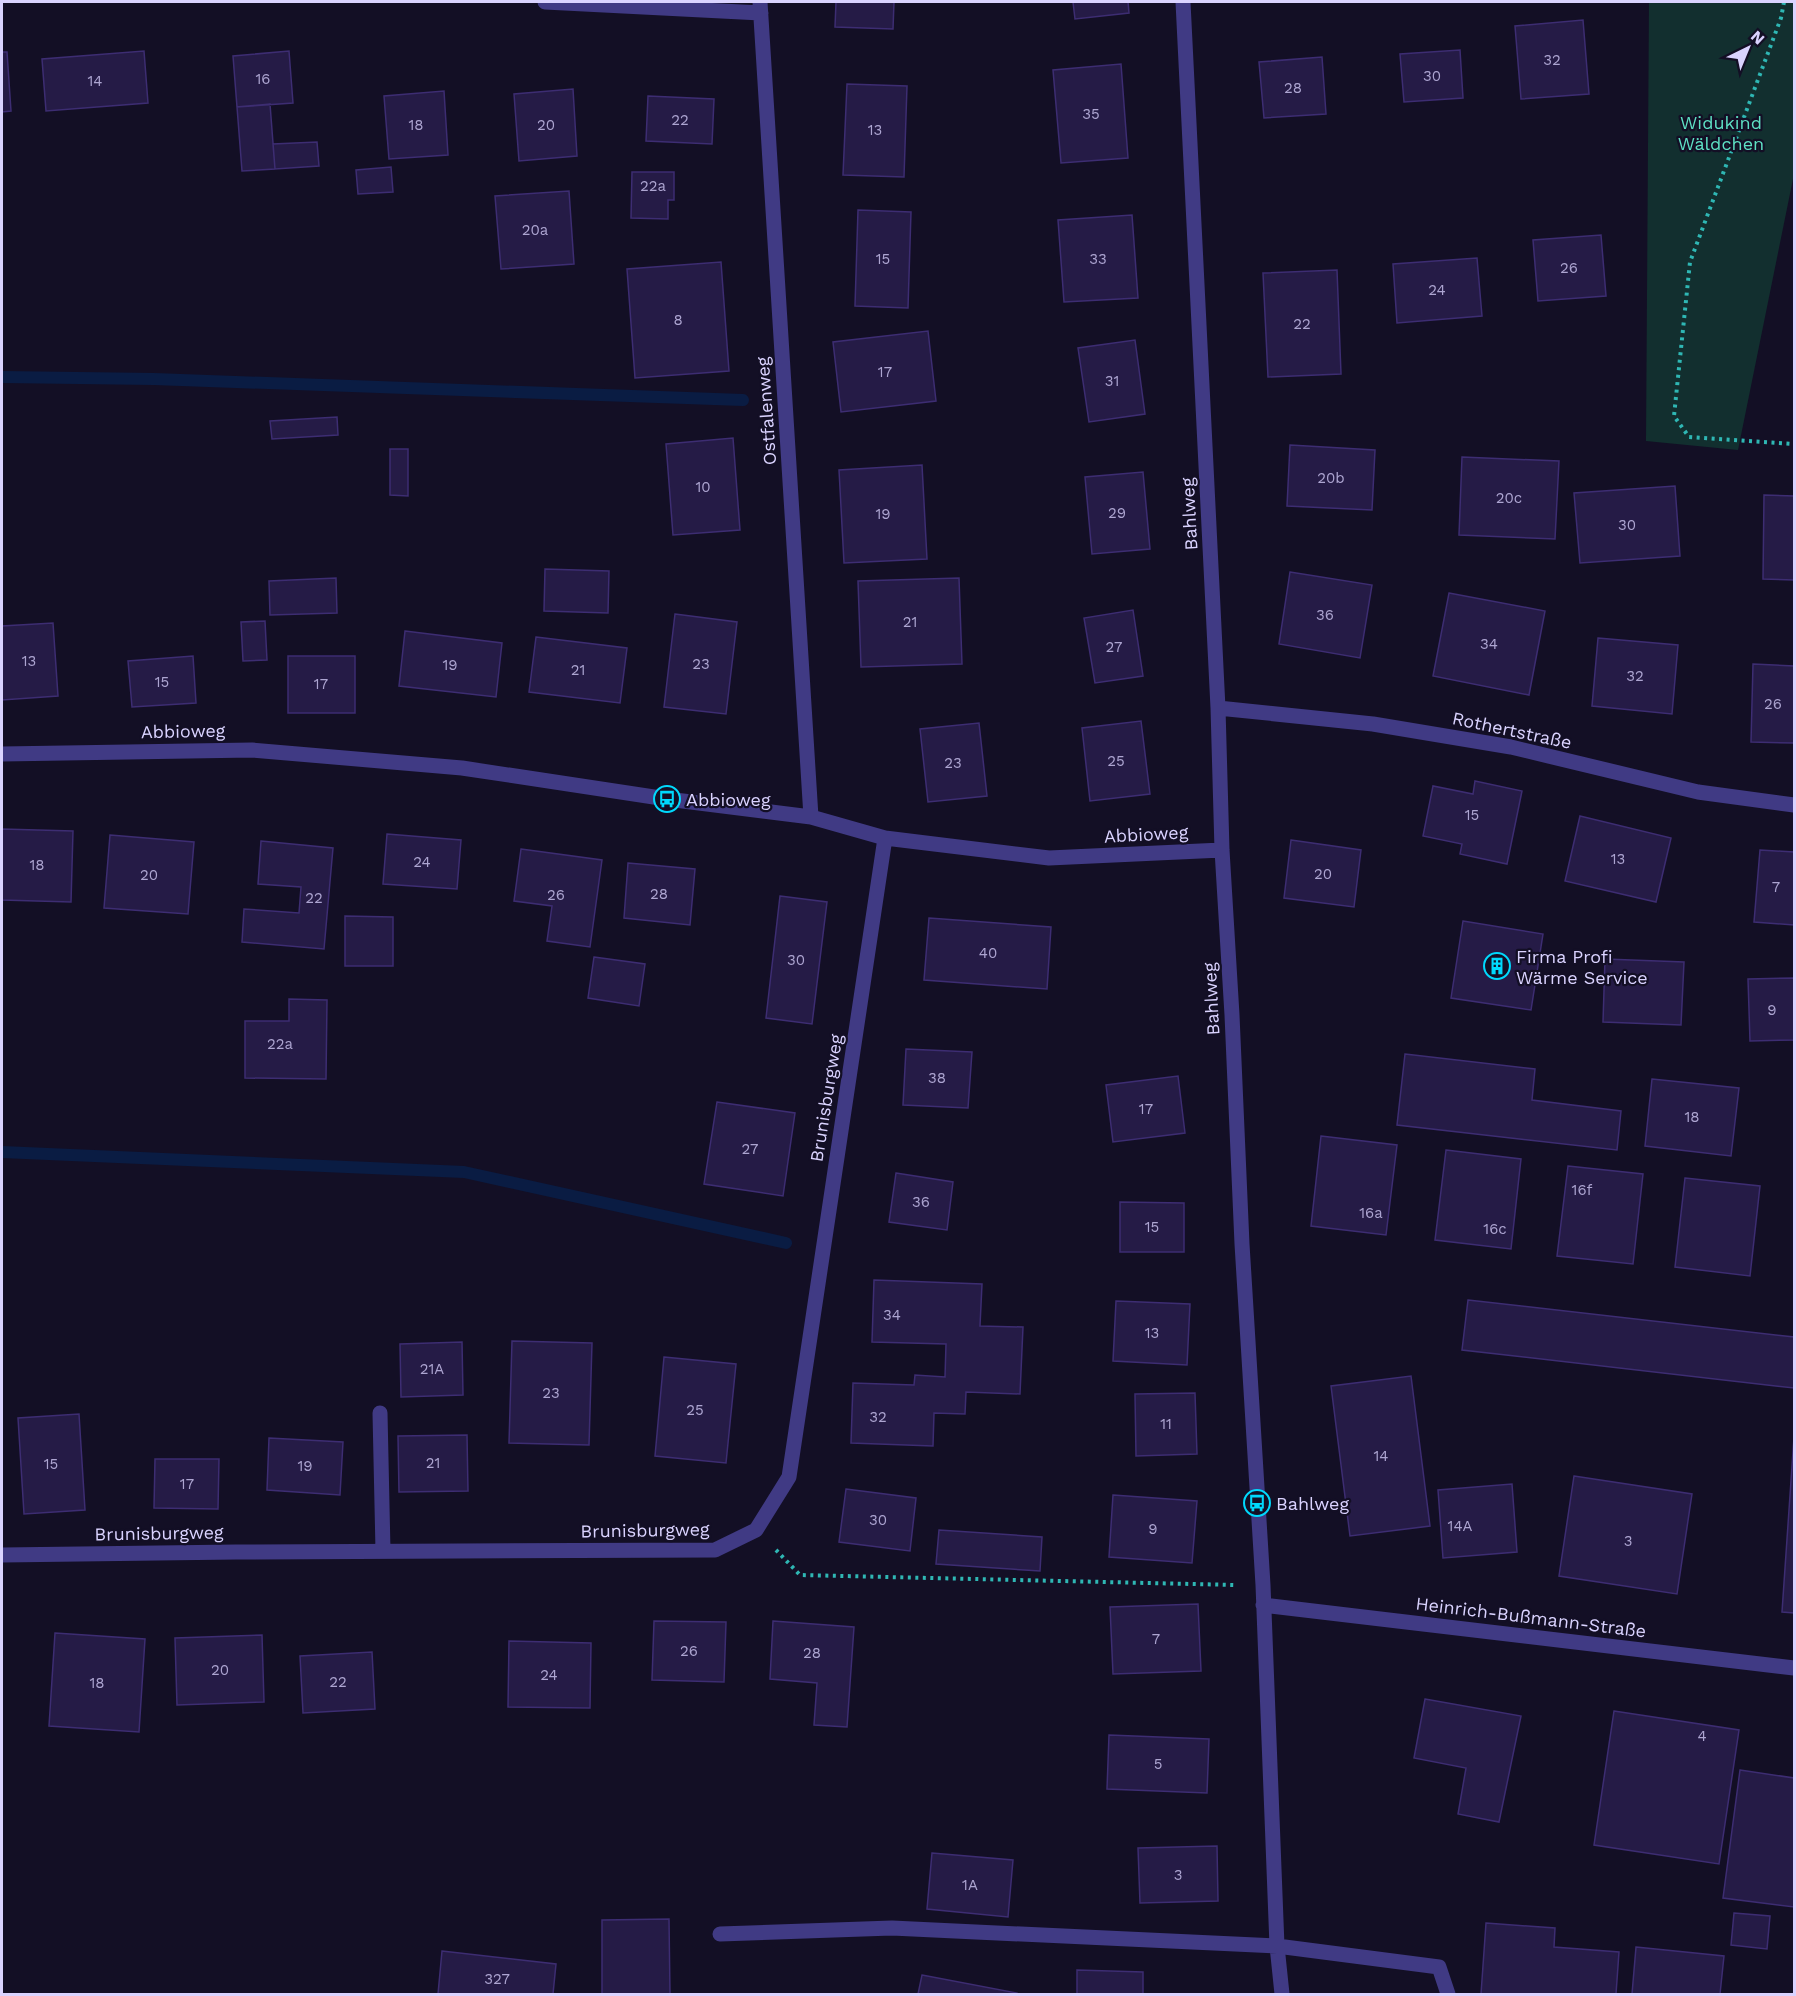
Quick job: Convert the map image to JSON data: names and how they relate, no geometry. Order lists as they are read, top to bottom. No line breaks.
{"streets":{"street":["Ostfalenweg","Bahlweg","Rothertstraße","Abbioweg","Brunisburgweg","Heinrich-Bußmann-Straße"]},"crossings":[["Ostfalenweg","Abbioweg"],["Bahlweg","Rothertstraße"],["Bahlweg","Abbioweg"],["Bahlweg","Heinrich-Bußmann-Straße"],["Abbioweg","Brunisburgweg"]],"parks":["Widukind Wäldchen"],"places":{"bus stop":["Abbioweg","Bahlweg"],"building":["Firma Profi Wärme Service"]},"house_numbers":["32","30","16","14","28","35","22","18","20","13","22a","20a","15","33","26","24","8","22","17","31","20b","10","20c","29","19","30","36","21","34","27","13","23","19","21","32","15","17","26","25","23","15","13","24","18","20","20","7","28","26","22","40","30","9","22a","38","17","18","27","16f","36","16a","15","16c","34","13","21A","23","25","32","11","14","21","15","19","17","30","14A","9","3","7","26","28","20","24","22","18","4","5","3","1A","327"],"north":"top right"}
